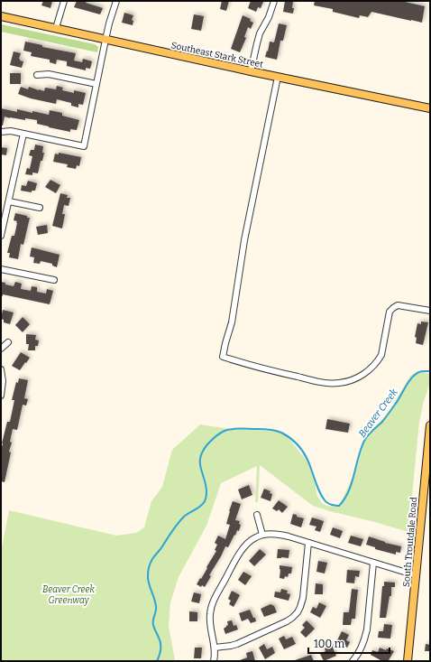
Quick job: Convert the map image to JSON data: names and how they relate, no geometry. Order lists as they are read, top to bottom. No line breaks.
{"streets":{"main road":["Southeast Stark Street","South Troutdale Road"]},"water":["Beaver Creek"],"parks":["Beaver Creek Greenway"],"scale_bar":"100 m"}
